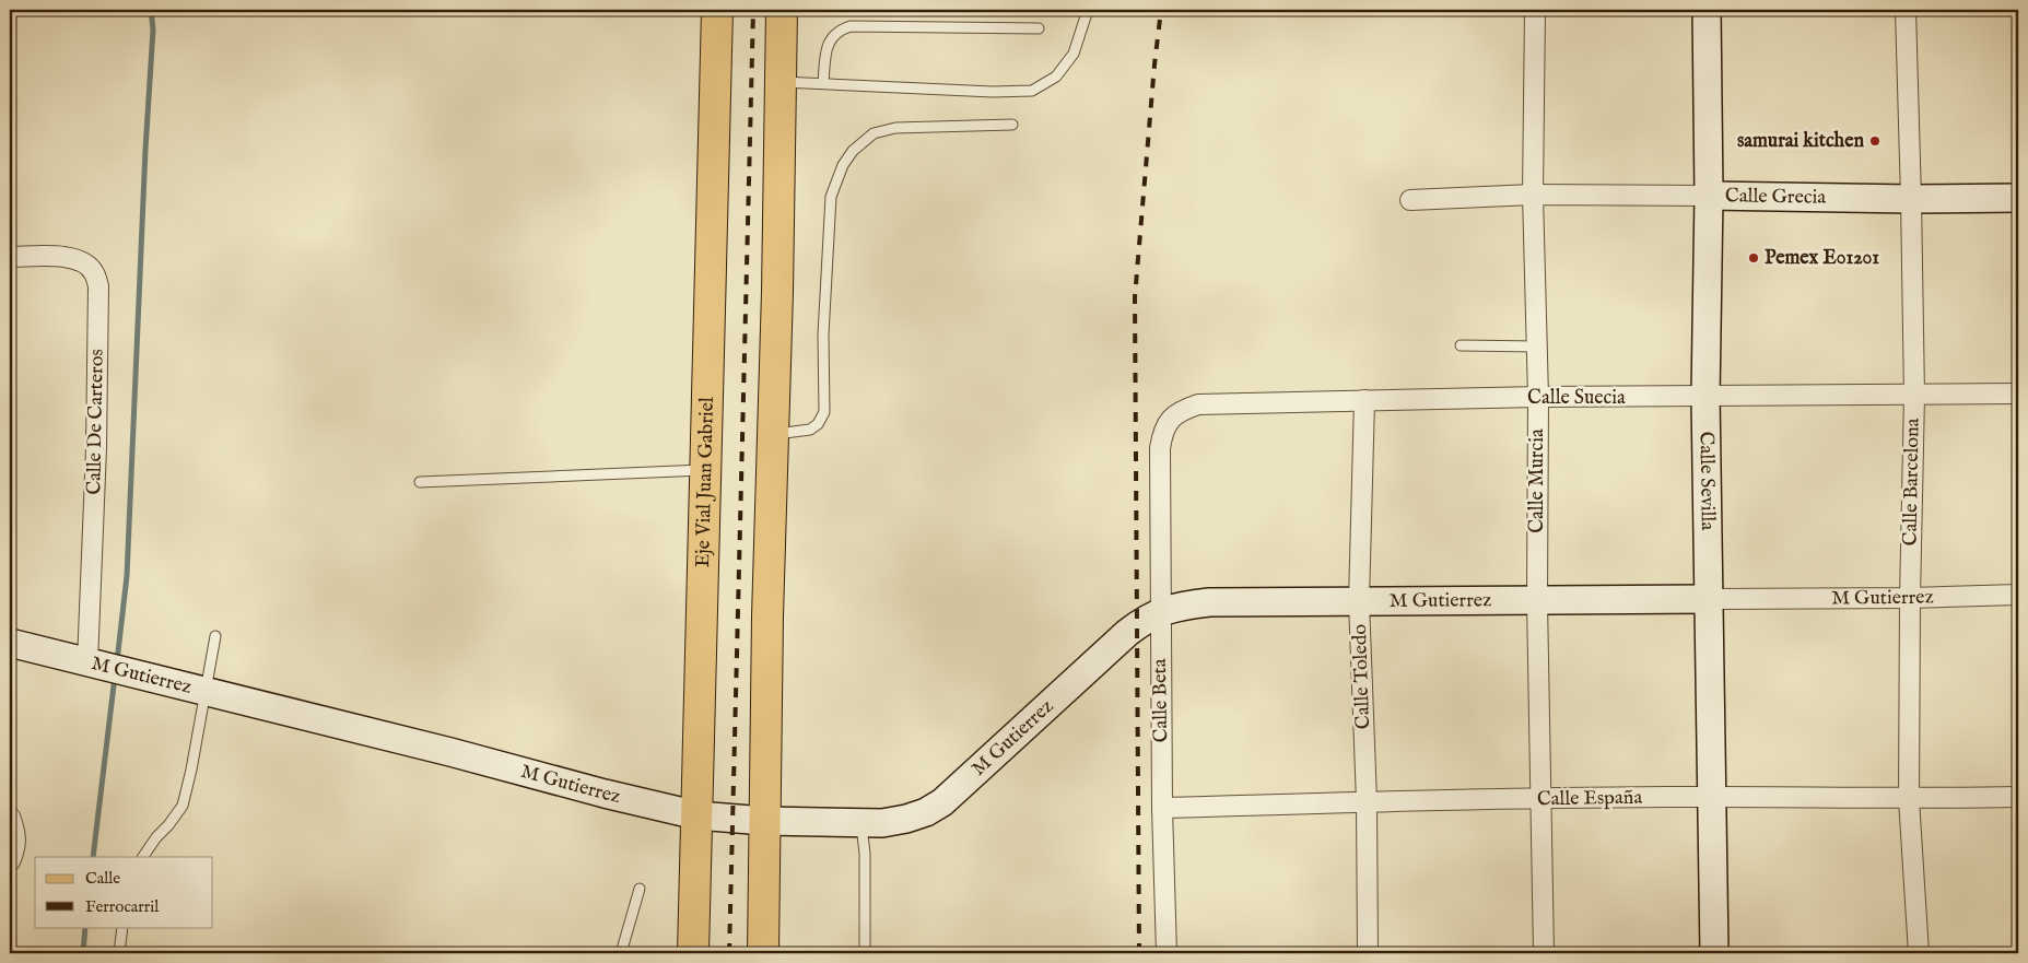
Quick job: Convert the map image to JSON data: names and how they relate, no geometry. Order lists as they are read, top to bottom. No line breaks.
{"streets":{"main road":["Eje Vial Juan Gabriel"],"street":["Calle Grecia","Calle Suecia","Calle De Carteros","Calle Murcia","Calle Sevilla","Calle Barcelona","M Gutierrez","Calle Toledo","Calle Beta","Calle España"]},"crossings":[["Calle Grecia","Calle Murcia"],["Calle Grecia","Calle Sevilla"],["Calle Grecia","Calle Barcelona"],["Calle Suecia","Calle Murcia"],["Calle Suecia","Calle Sevilla"],["Calle Suecia","Calle Barcelona"],["Calle Suecia","Calle Toledo"],["Calle Suecia","Calle Beta"],["Calle De Carteros","M Gutierrez"],["Calle Murcia","M Gutierrez"],["Calle Murcia","Calle España"],["Eje Vial Juan Gabriel","M Gutierrez"],["Calle Sevilla","M Gutierrez"],["Calle Sevilla","Calle España"],["Calle Barcelona","M Gutierrez"],["Calle Barcelona","Calle España"],["M Gutierrez","Calle Toledo"],["M Gutierrez","Calle Beta"],["Calle Toledo","Calle España"],["Calle Beta","Calle España"]],"places":["samurai kitchen","Pemex E01201"],"legend":["Calle","Ferrocarril"]}
